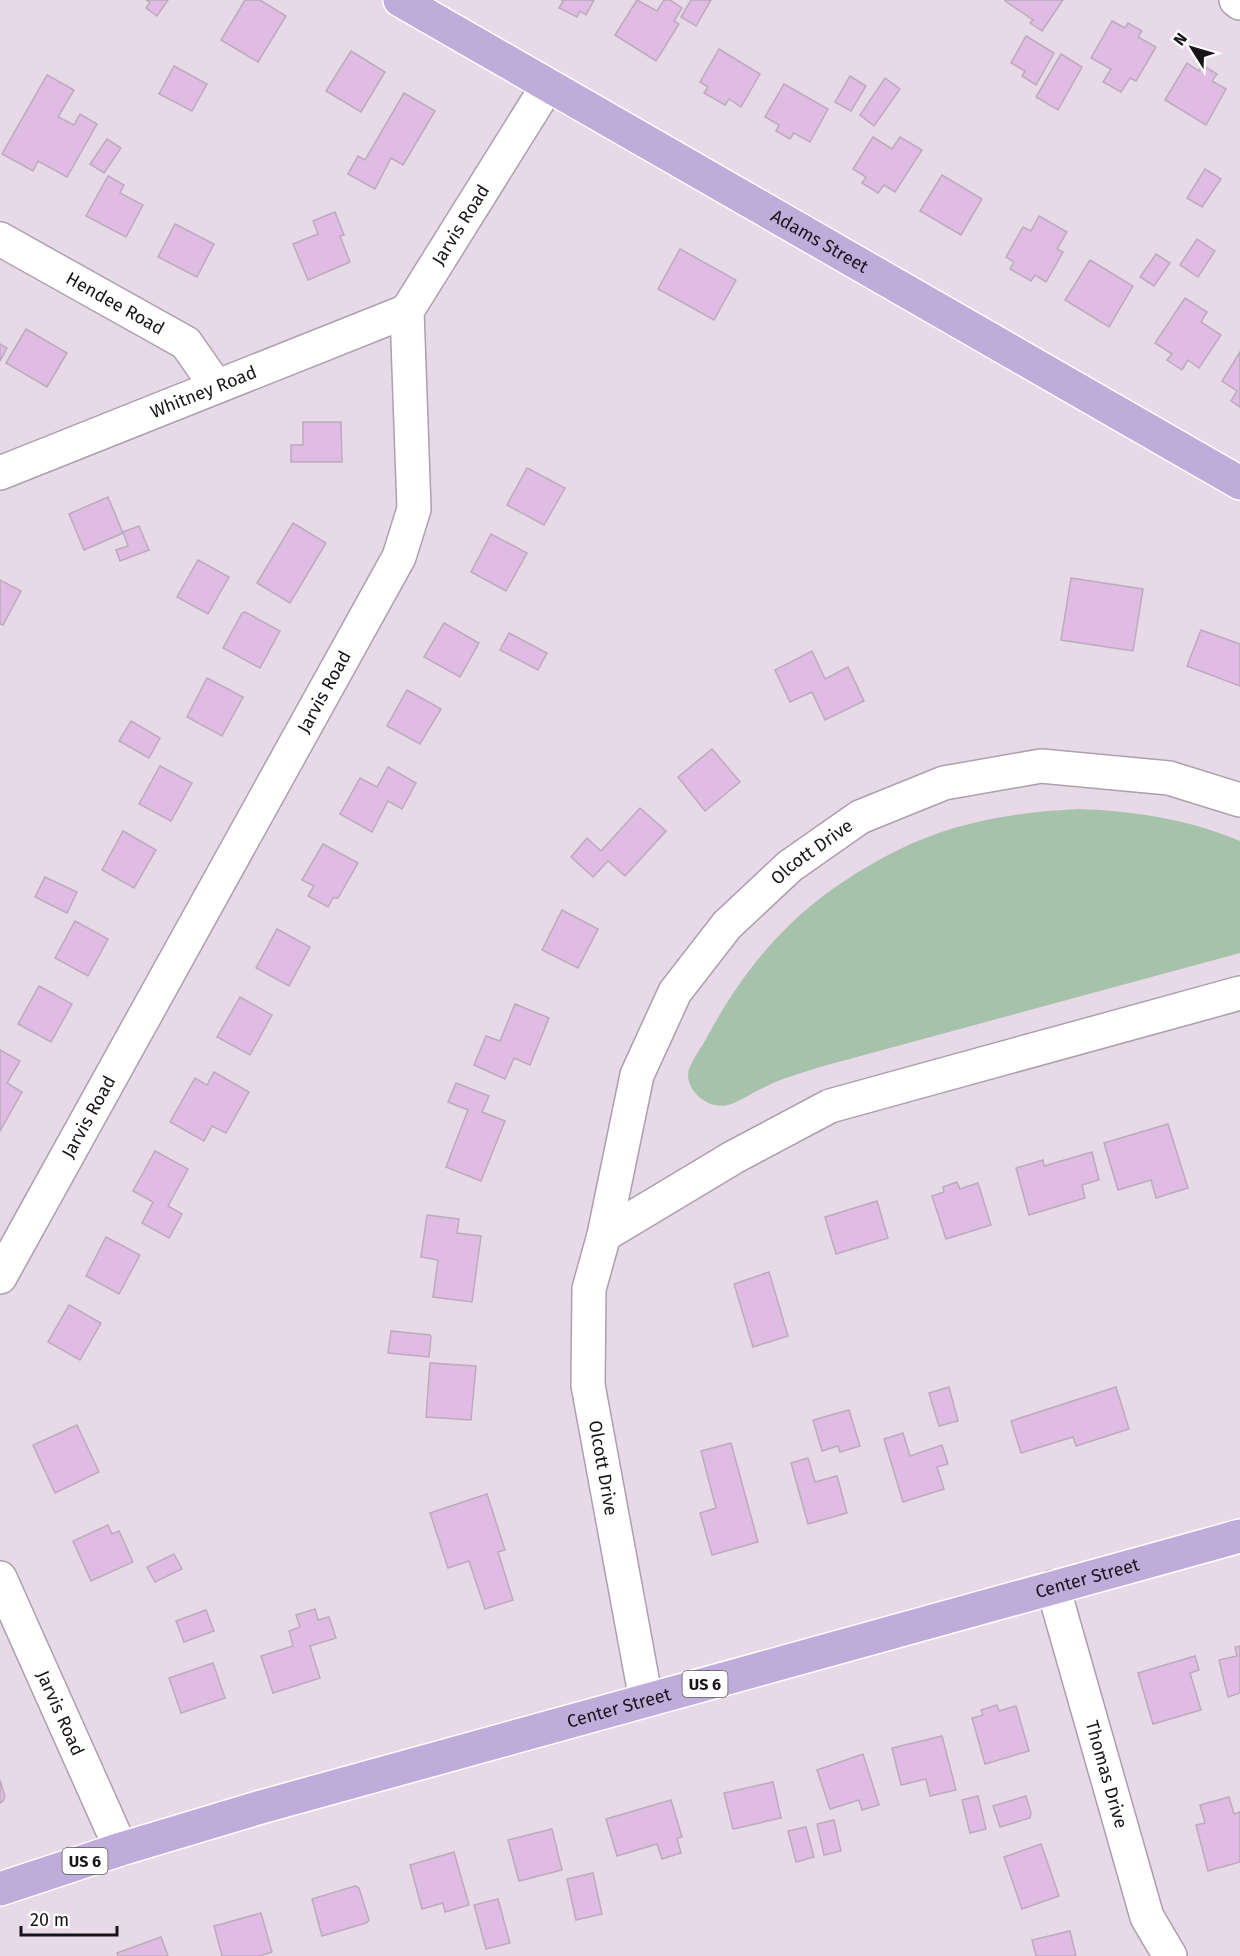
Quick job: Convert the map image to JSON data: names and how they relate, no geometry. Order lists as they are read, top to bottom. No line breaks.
{"streets":{"main road":["Adams Street","Center Street","US 6"],"street":["Jarvis Road","Hendee Road","Whitney Road","Olcott Drive","Thomas Drive"]},"crossings":[["Jarvis Road","Adams Street"],["Jarvis Road","Whitney Road"],["Jarvis Road","Center Street"],["Hendee Road","Whitney Road"],["Olcott Drive","Center Street"],["Center Street","Thomas Drive"]],"scale_bar":"20 m","north":"top left"}
